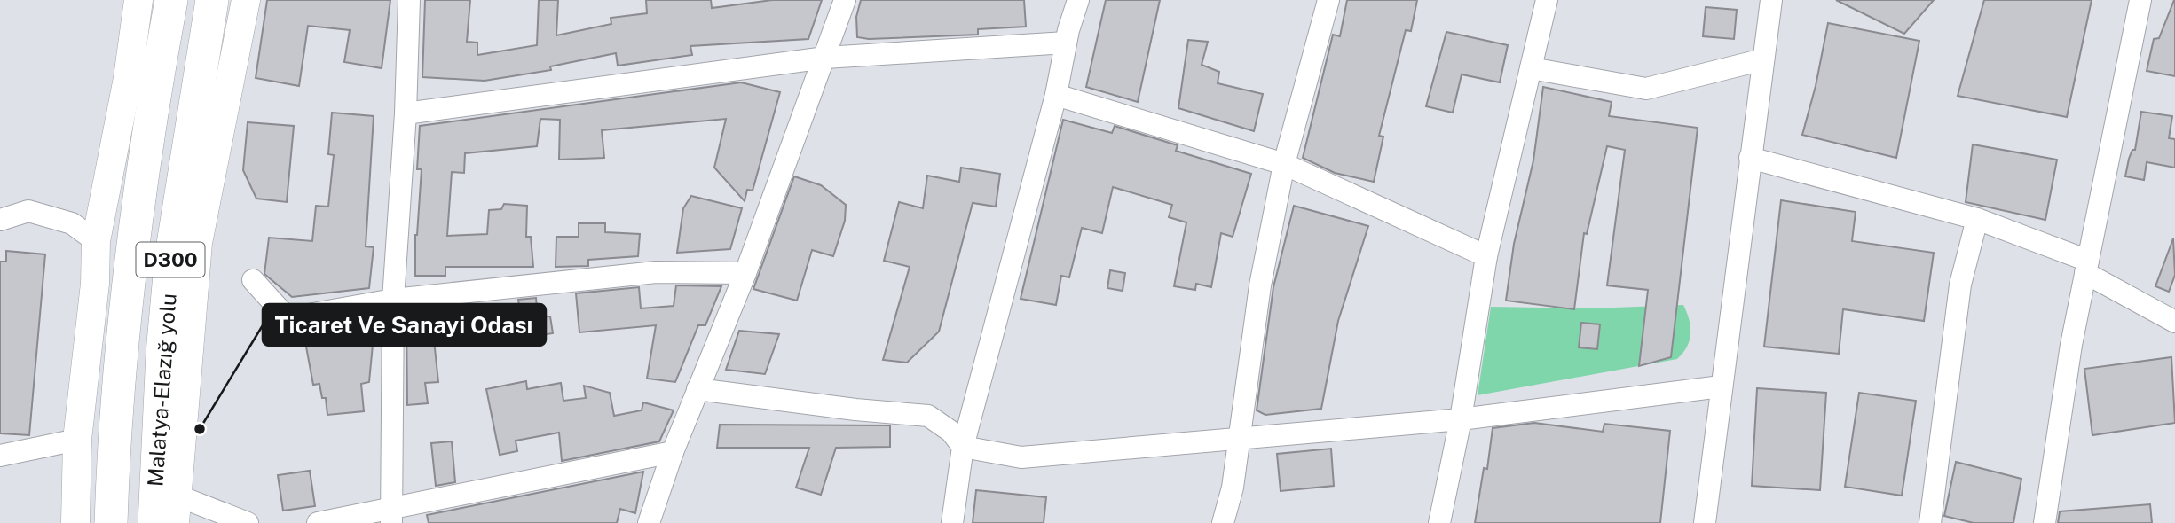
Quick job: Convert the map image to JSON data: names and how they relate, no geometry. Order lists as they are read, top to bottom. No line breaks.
{"streets":{"highway":["D300","Malatya-Elazığ yolu"]},"places":["Ticaret Ve Sanayi Odası"]}
